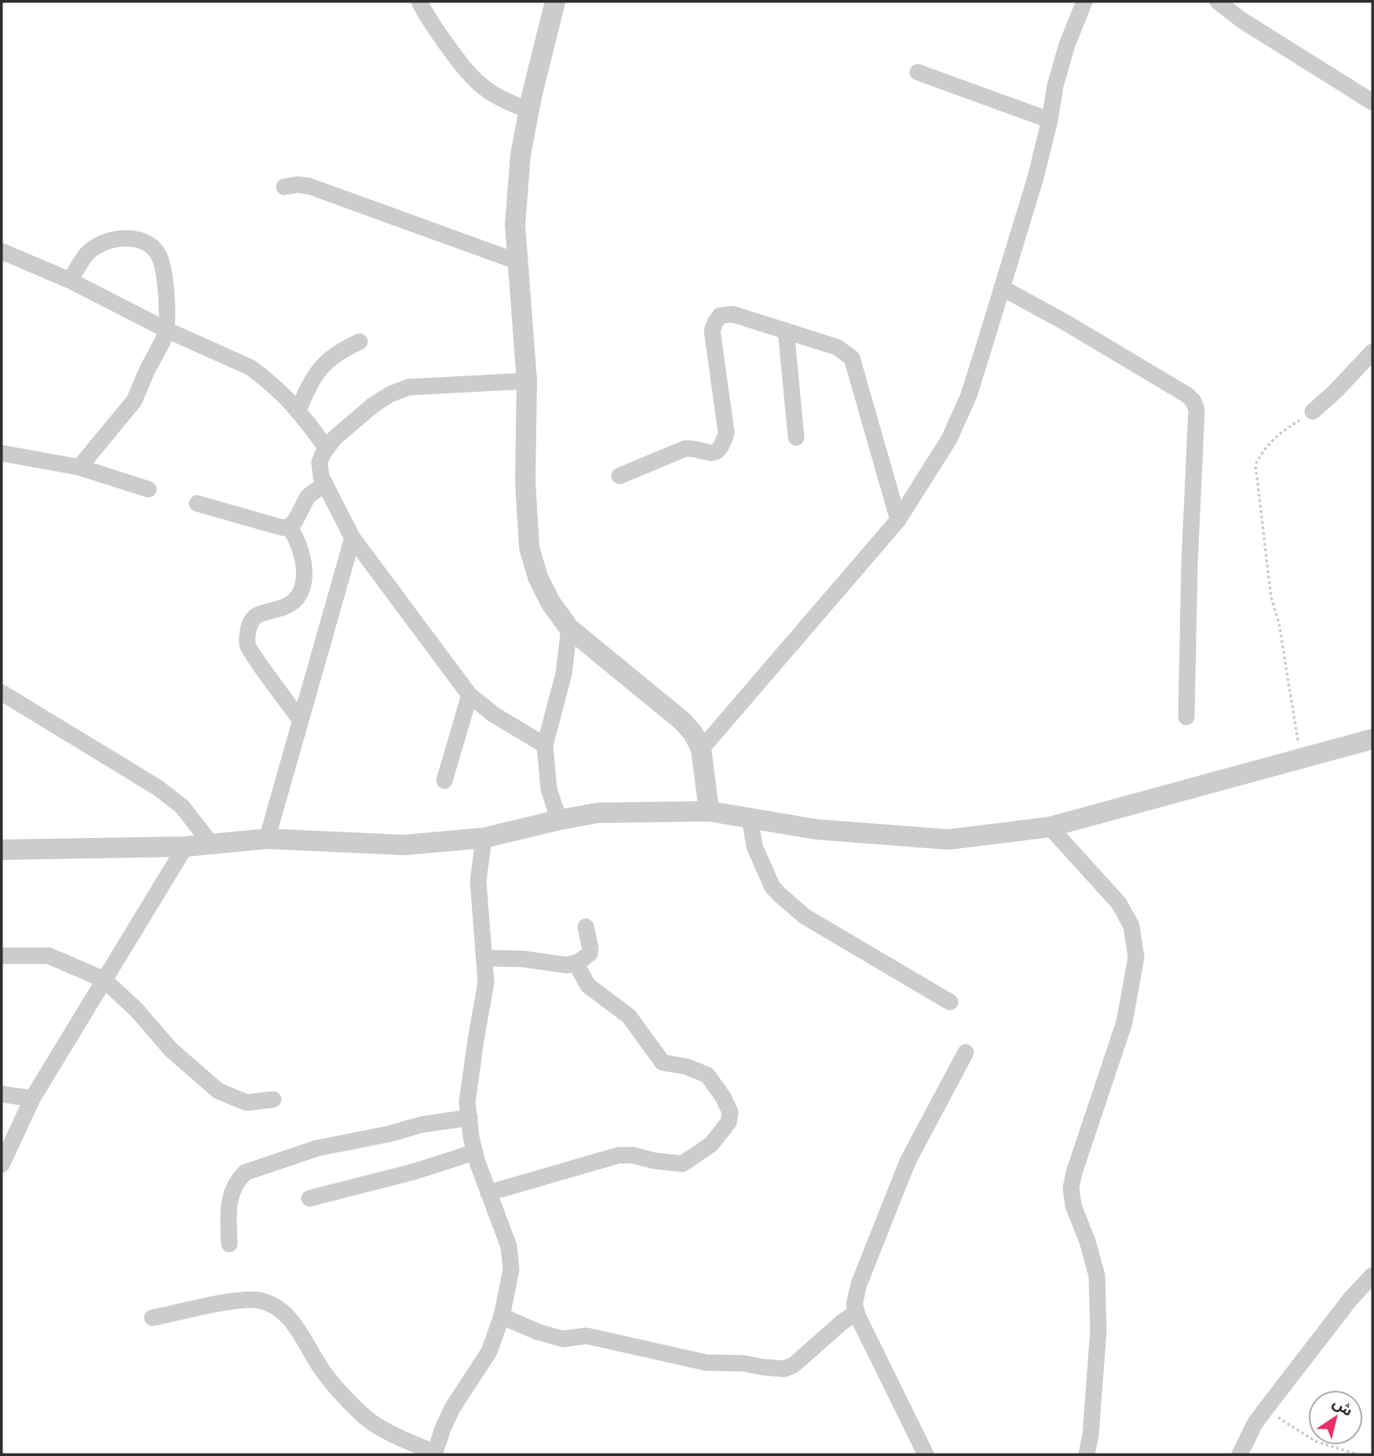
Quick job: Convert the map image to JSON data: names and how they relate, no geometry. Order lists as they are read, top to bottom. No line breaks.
{"north":"top right"}
